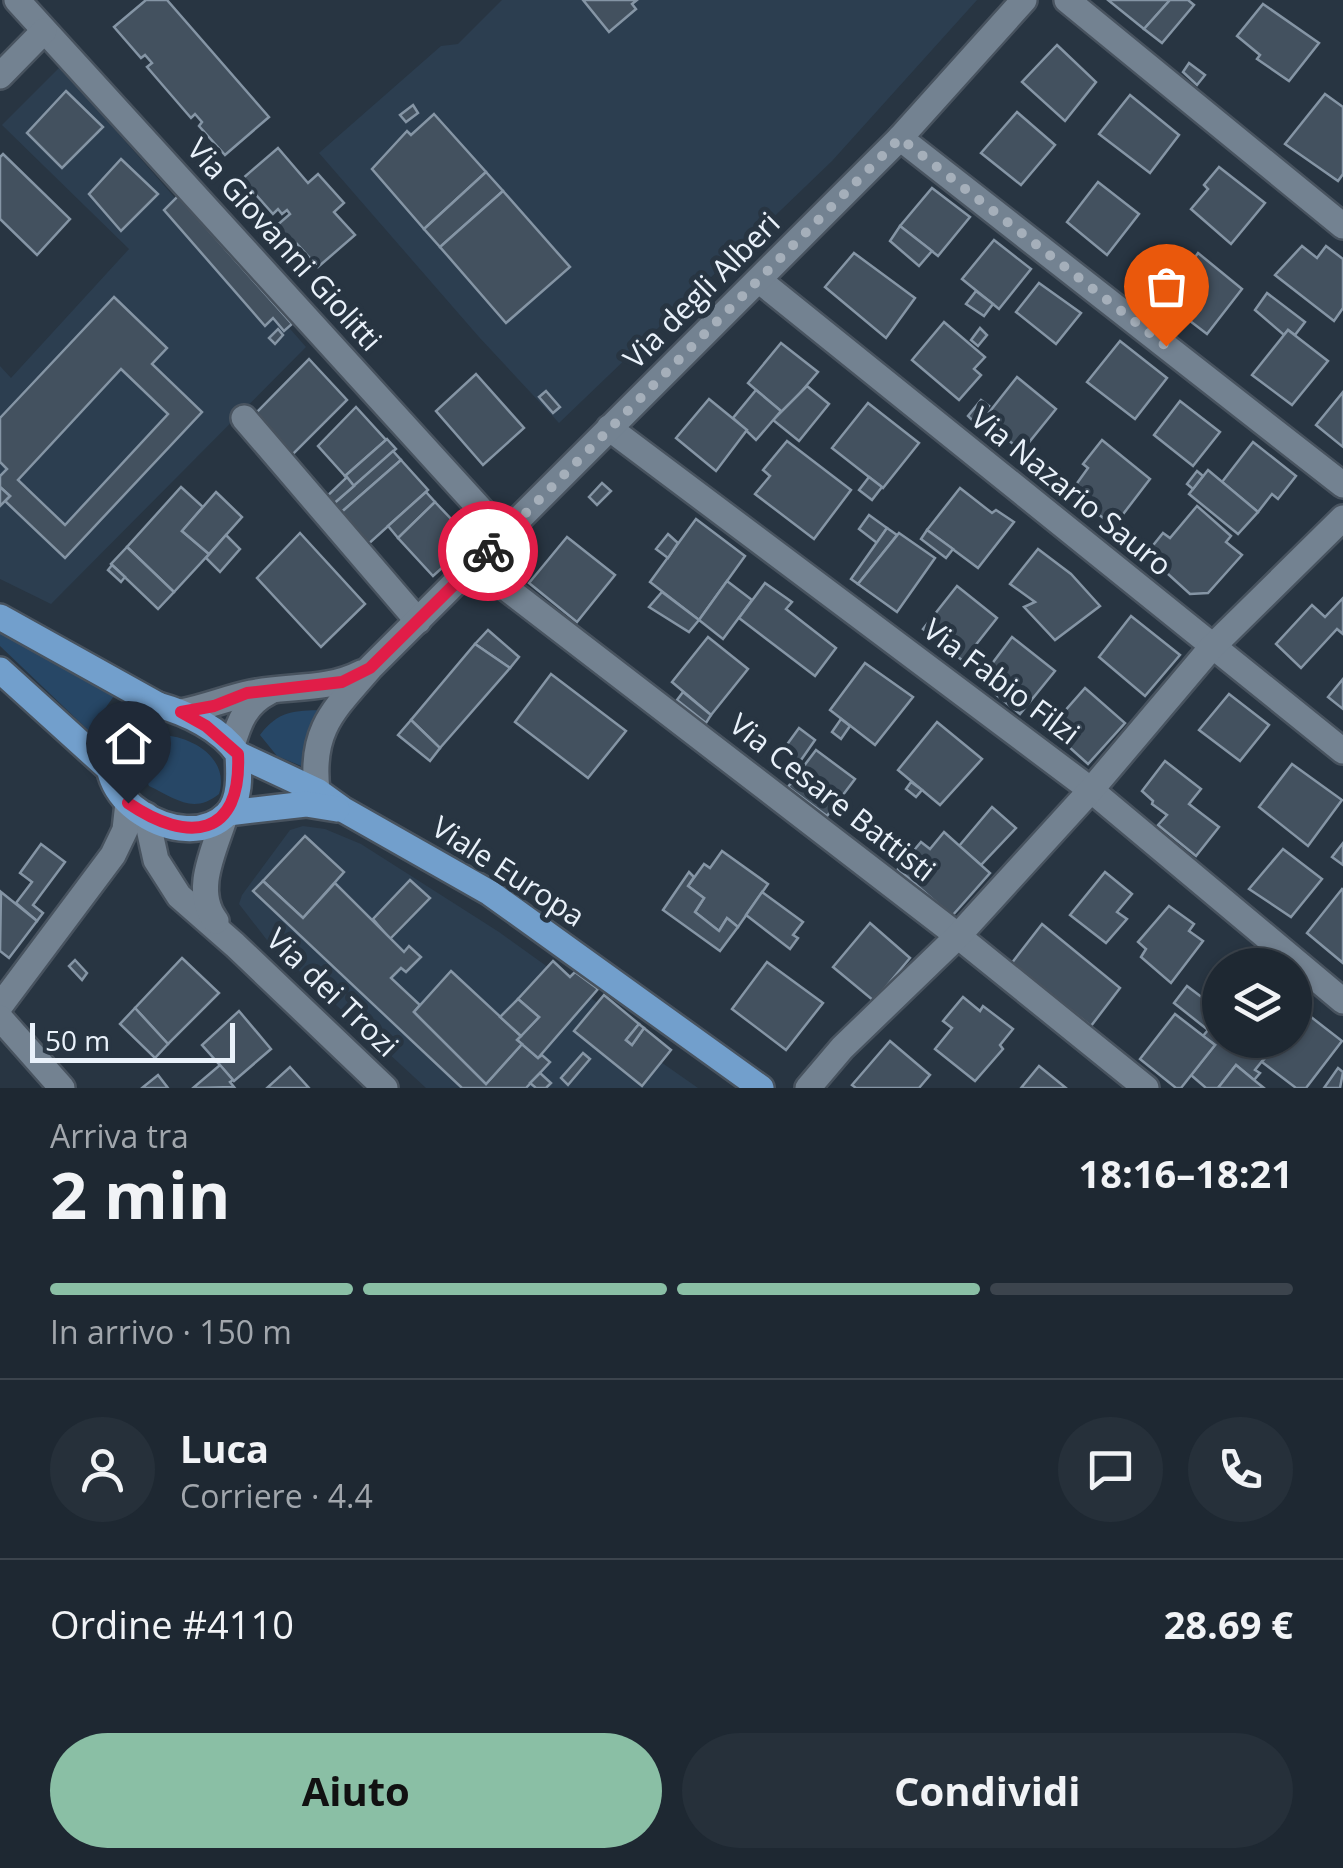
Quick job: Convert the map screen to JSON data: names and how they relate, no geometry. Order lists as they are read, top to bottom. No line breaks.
{"streets":{"main road":["Viale Europa"],"street":["Via Giovanni Giolitti","Via degli Alberi","Via Nazario Sauro","Via Fabio Filzi","Via Cesare Battisti","Via dei Trozi"]},"crossings":[["Via Giovanni Giolitti","Via degli Alberi"],["Via degli Alberi","Via Nazario Sauro"],["Via degli Alberi","Via Fabio Filzi"],["Via degli Alberi","Via Cesare Battisti"],["Via degli Alberi","Viale Europa"],["Via degli Alberi","Via dei Trozi"],["Viale Europa","Via dei Trozi"]],"scale_bar":"50 m","page":{"scale":"50 m","heading":["2 min","Arriva tra","18:16–18:21"],"panel":["Luca","Corriere · 4.4","Ordine #4110","28.69 €"],"bar":"In arrivo · 150 m","buttons":["Aiuto","Condividi"]}}
